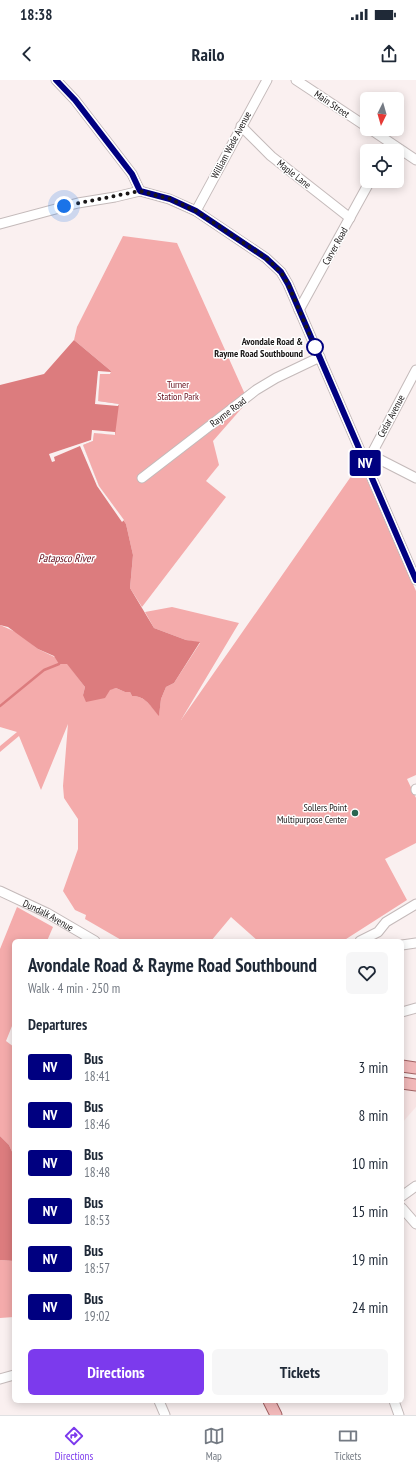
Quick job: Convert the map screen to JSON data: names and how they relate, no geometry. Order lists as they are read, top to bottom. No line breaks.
{"streets":{"street":["Main Street","William Wade Avenue","Maple Lane","Carver Road","Rayme Road","Cedar Avenue","Dundalk Avenue"]},"crossings":[["William Wade Avenue","Maple Lane"],["Maple Lane","Carver Road"]],"water":["Patapsco River"],"parks":["Turner Station Park"],"places":["Avondale Road & Rayme Road Southbound","Sollers Point Multipurpose Center"],"lines":["bus line NV"],"north":"bottom","page":{"status":"18:38","header":"Railo","on_map":"NV","heading":[["Avondale Road & Rayme Road Southbound","Walk · 4 min · 250 m"],"Departures"],"list":[{"mark":"NV","name":"Bus","note":"18:41","value":"3 min"},{"mark":"NV","name":"Bus","note":"18:46","value":"8 min"},{"mark":"NV","name":"Bus","note":"18:48","value":"10 min"},{"mark":"NV","name":"Bus","note":"18:53","value":"15 min"},{"mark":"NV","name":"Bus","note":"18:57","value":"19 min"},{"mark":"NV","name":"Bus","note":"19:02","value":"24 min"}],"buttons":["Directions","Tickets"],"tabs":["Directions","Map","Tickets"]}}
